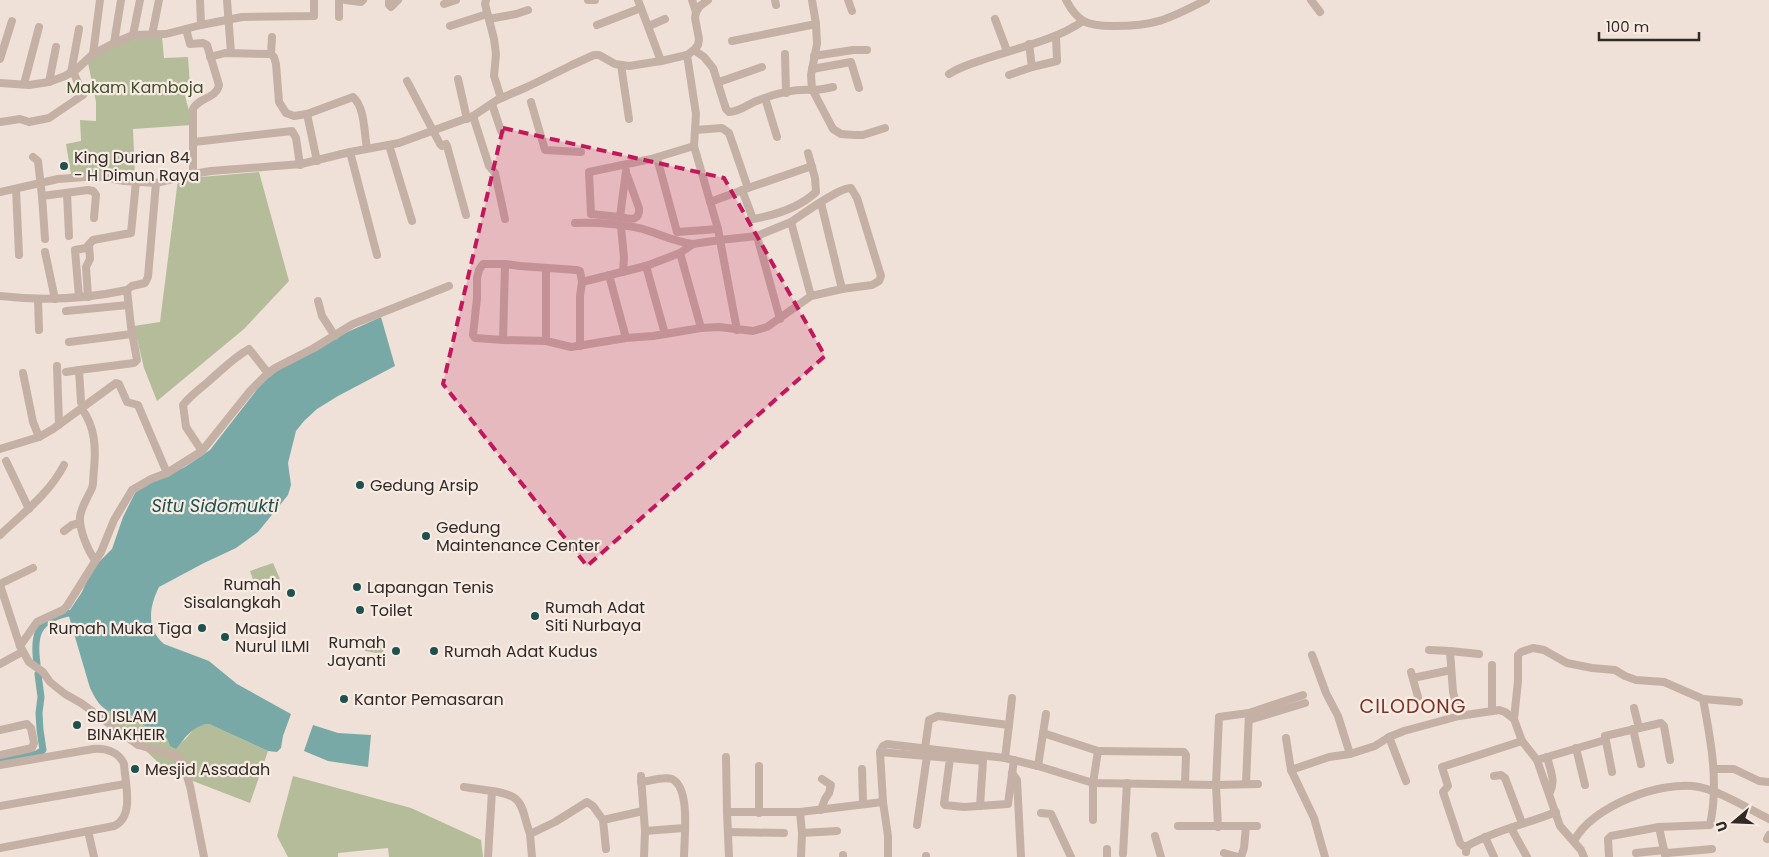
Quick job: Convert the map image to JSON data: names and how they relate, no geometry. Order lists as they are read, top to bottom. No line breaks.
{"districts":["CILODONG"],"water":["Situ Sidomukti"],"parks":["Makam Kamboja"],"places":["King Durian 84 - H Dimun Raya","Gedung Arsip","Gedung Maintenance Center","Lapangan Tenis","Rumah Sisalangkah","Toilet","Rumah Adat Siti Nurbaya","Rumah Muka Tiga","Masjid Nurul ILMI","Rumah Jayanti","Rumah Adat Kudus","Kantor Pemasaran","SD ISLAM BINAKHEIR","Mesjid Assadah"],"scale_bar":"100 m","north":"left"}
